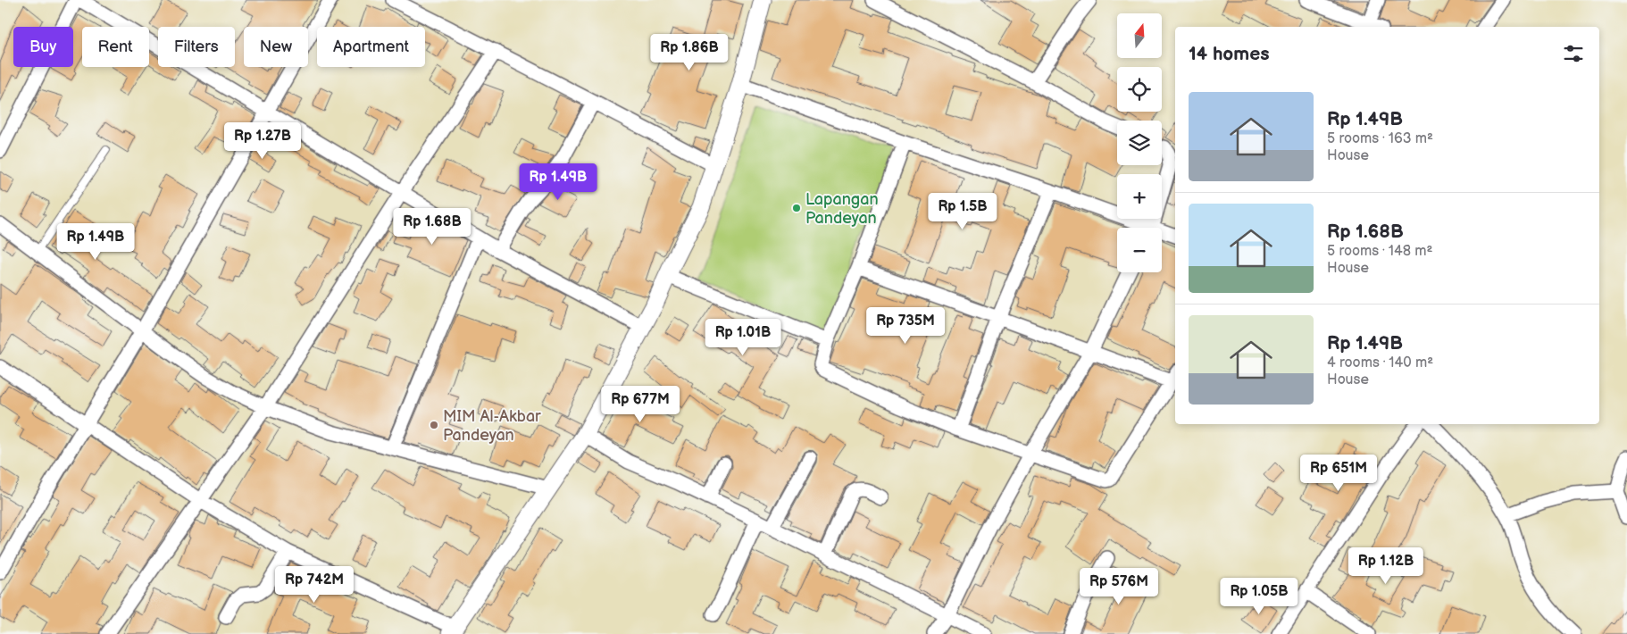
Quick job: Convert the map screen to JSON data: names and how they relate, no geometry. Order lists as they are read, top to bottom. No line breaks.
{"places":["Lapangan Pandeyan","MIM Al-Akbar Pandeyan"],"north":"top","page":{"map_buttons":["+","−"],"chip":["Buy","Rent","Filters","New","Apartment"],"heading":"14 homes","price":["Rp 1.86B","Rp 1.27B","Rp 1.49B","Rp 1.5B","Rp 1.68B","Rp 1.49B","Rp 735M","Rp 1.01B","Rp 677M","Rp 651M","Rp 1.12B","Rp 742M","Rp 576M","Rp 1.05B"],"list":[{"name":"Rp 1.49B","note":"5 rooms · 163 m² · House"},{"name":"Rp 1.68B","note":"5 rooms · 148 m² · House"},{"name":"Rp 1.49B","note":"4 rooms · 140 m² · House"}]}}
